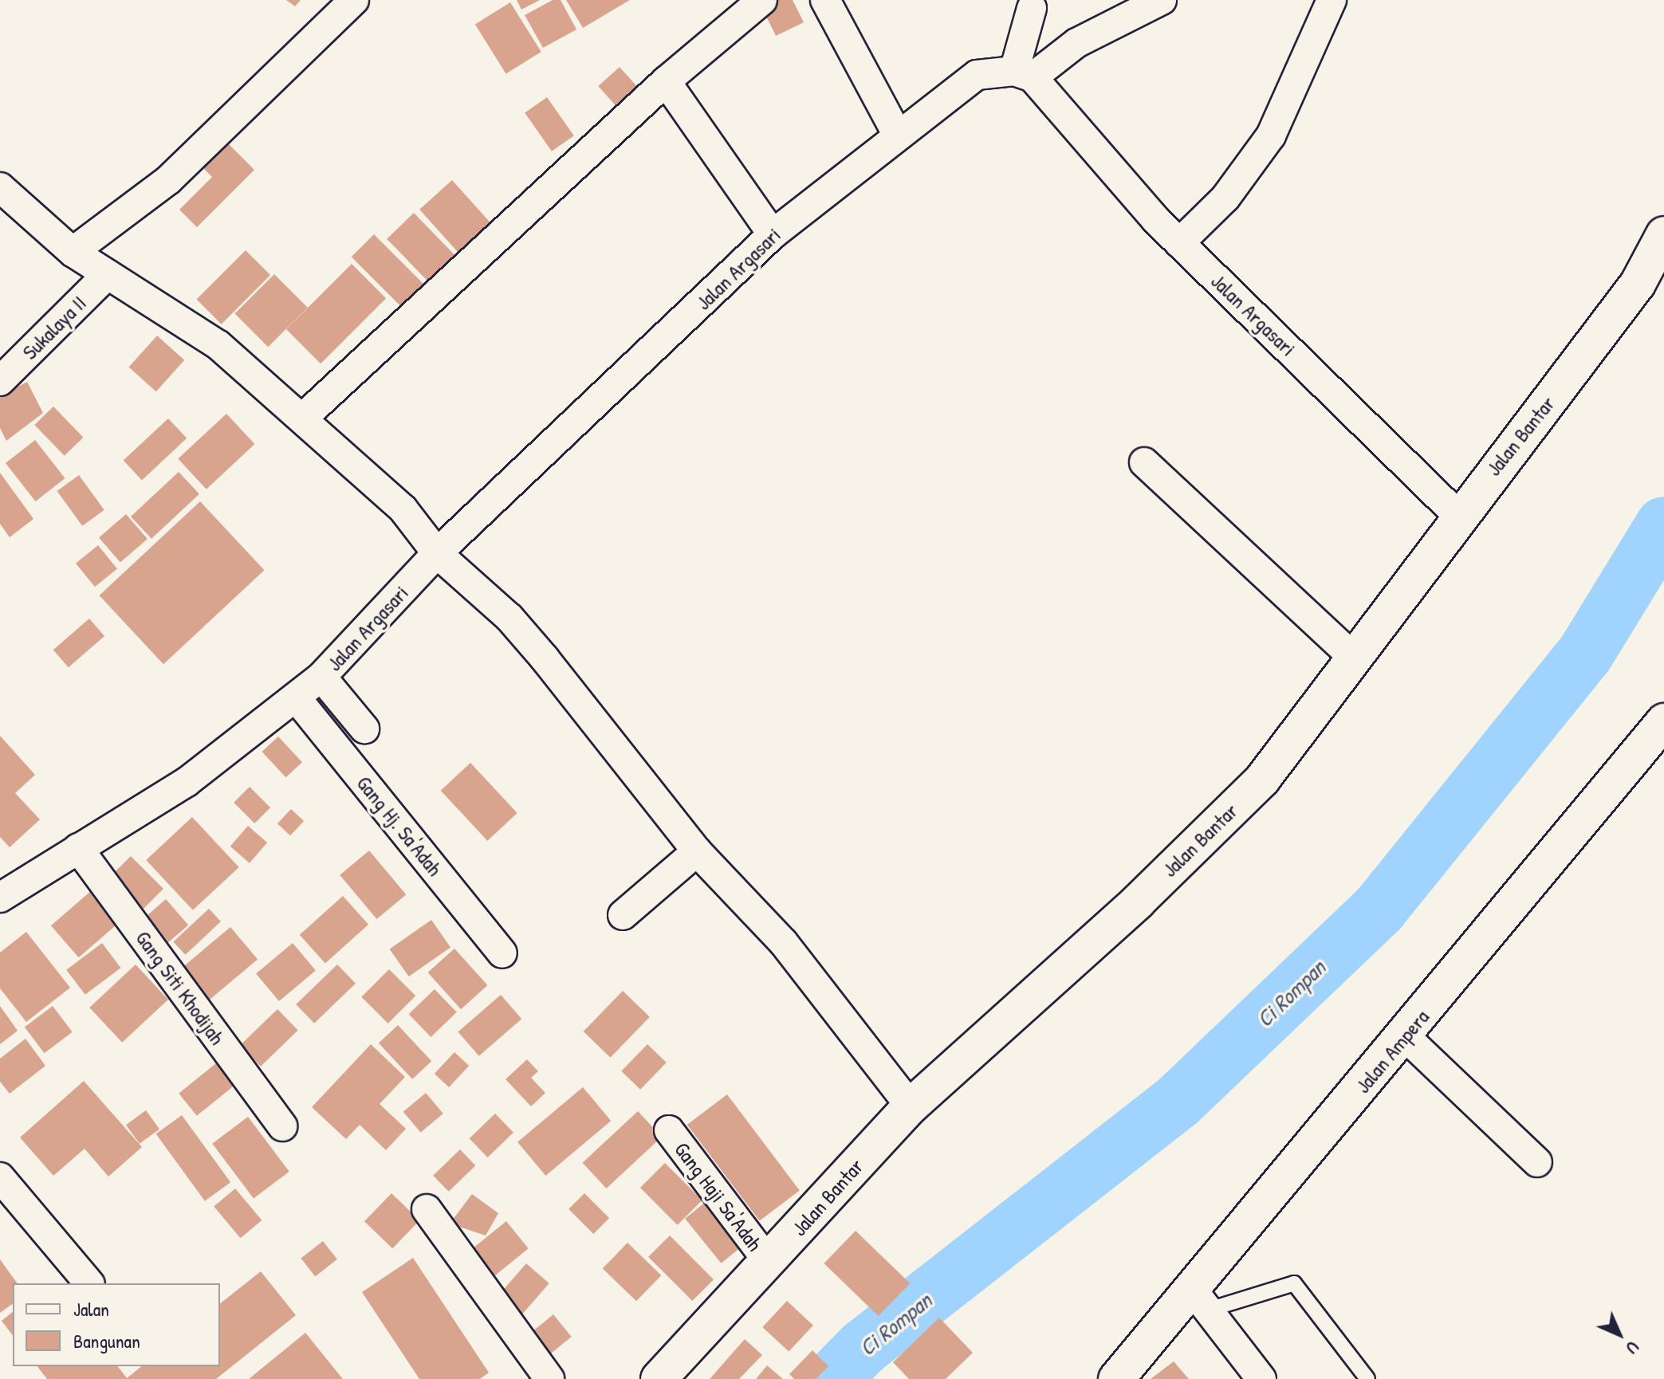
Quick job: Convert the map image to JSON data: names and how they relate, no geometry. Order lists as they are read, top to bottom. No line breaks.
{"streets":{"street":["Jalan Argasari","Sukalaya II","Jalan Bantar","Gang Hj. Sa'Adah","Gang Siti Khodijah","Jalan Ampera","Gang Haji Sa'Adah"]},"crossings":[["Jalan Argasari","Jalan Bantar"],["Jalan Argasari","Gang Hj. Sa'Adah"],["Jalan Argasari","Gang Siti Khodijah"],["Jalan Bantar","Gang Haji Sa'Adah"]],"water":["Ci Rompan"],"legend":["Jalan","Bangunan"],"north":"bottom right"}
